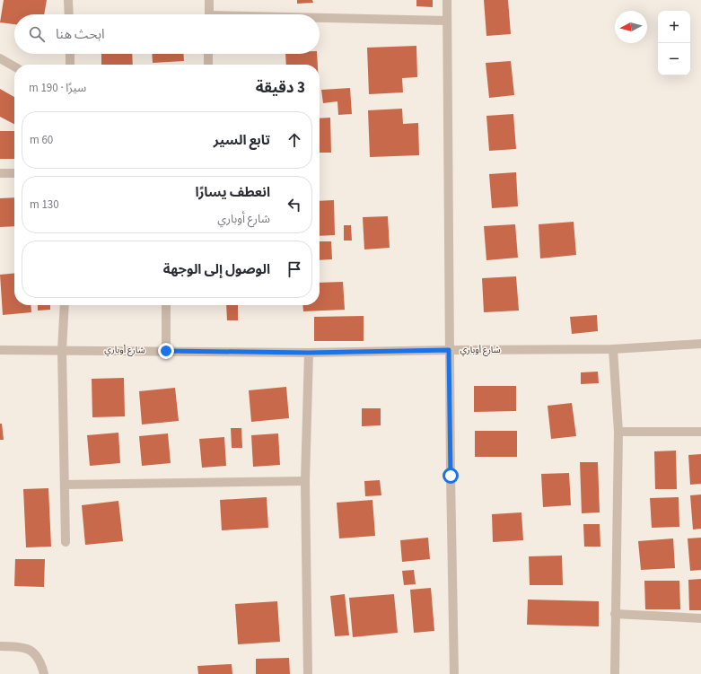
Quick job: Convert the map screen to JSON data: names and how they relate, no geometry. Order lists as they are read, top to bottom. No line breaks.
{"streets":{"street":["شارع أوباري"]},"north":"left","page":{"map_buttons":["+","−"],"search":"ابحث هنا","heading":["3 دقيقة","سيرًا · 190 m"],"list":[["تابع السير","60 m"],["انعطف يسارًا","شارع أوباري","130 m"],"الوصول إلى الوجهة"]}}
